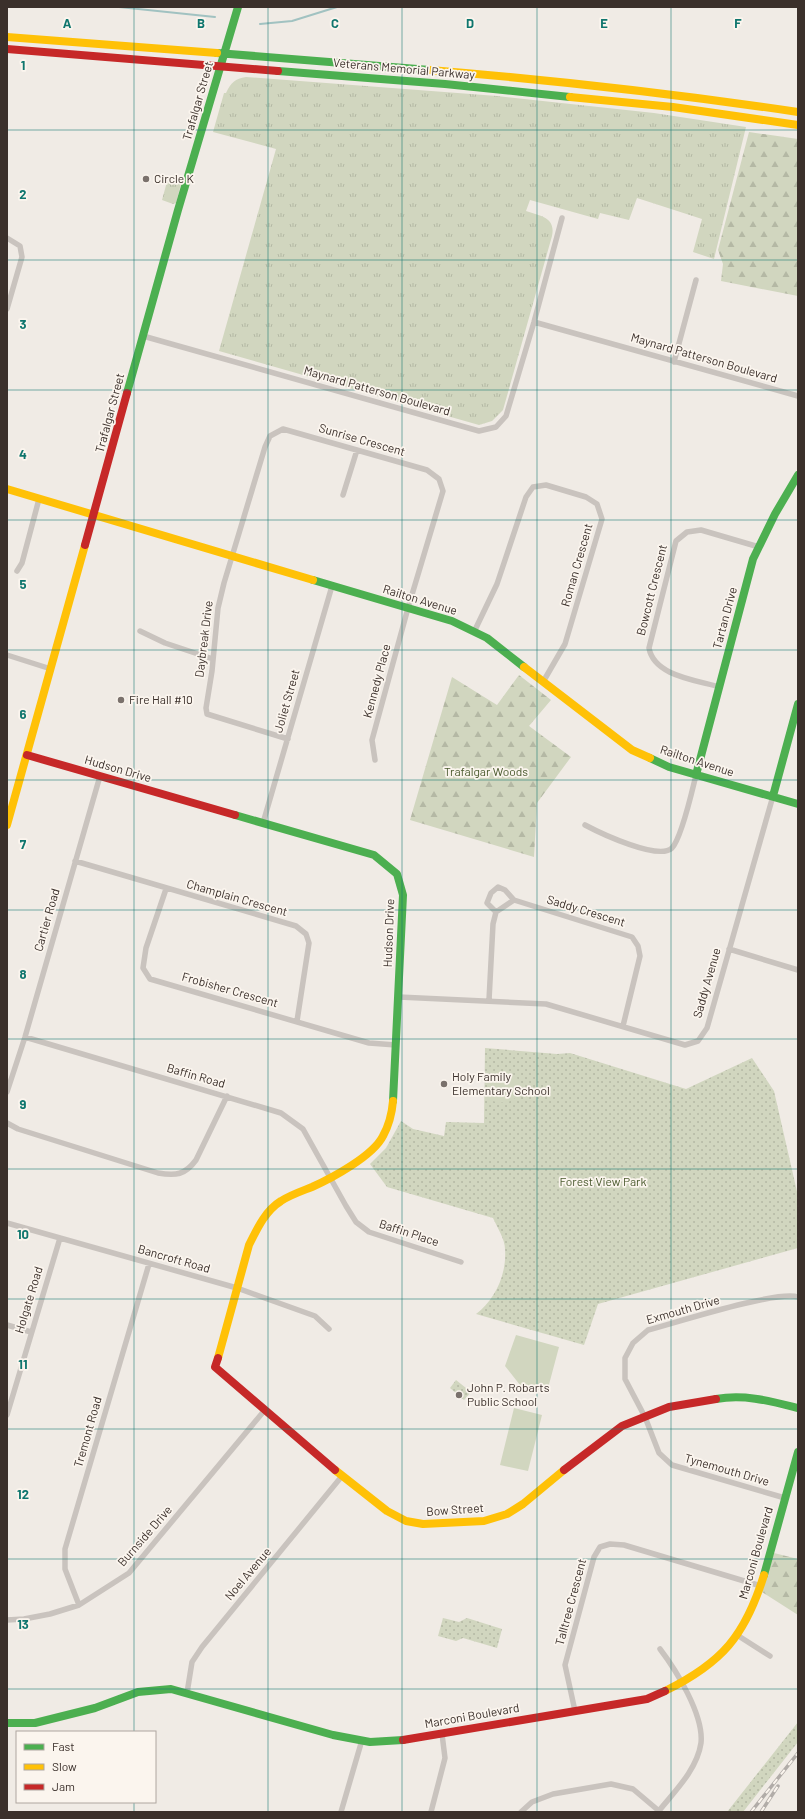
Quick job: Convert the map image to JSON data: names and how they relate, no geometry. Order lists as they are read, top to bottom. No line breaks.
{"streets":{"main road":["Veterans Memorial Parkway","Trafalgar Street","Railton Avenue","Tartan Drive","Hudson Drive","Saddy Avenue","Bow Street","Marconi Boulevard"],"street":["Maynard Patterson Boulevard","Sunrise Crescent","Roman Crescent","Bowcott Crescent","Daybreak Drive","Kennedy Place","Joliet Street","Champlain Crescent","Saddy Crescent","Cartier Road","Frobisher Crescent","Baffin Road","Baffin Place","Bancroft Road","Holgate Road","Exmouth Drive","Tremont Road","Tynemouth Drive","Burnside Drive","Noel Avenue","Talltree Crescent"]},"crossings":[["Veterans Memorial Parkway","Trafalgar Street"],["Trafalgar Street","Maynard Patterson Boulevard"],["Trafalgar Street","Railton Avenue"],["Trafalgar Street","Hudson Drive"],["Sunrise Crescent","Railton Avenue"],["Sunrise Crescent","Daybreak Drive"],["Sunrise Crescent","Kennedy Place"],["Roman Crescent","Railton Avenue"],["Bowcott Crescent","Tartan Drive"],["Railton Avenue","Tartan Drive"],["Railton Avenue","Daybreak Drive"],["Railton Avenue","Kennedy Place"],["Railton Avenue","Joliet Street"],["Railton Avenue","Saddy Avenue"],["Daybreak Drive","Joliet Street"],["Joliet Street","Hudson Drive"],["Hudson Drive","Cartier Road"],["Hudson Drive","Saddy Avenue"],["Hudson Drive","Frobisher Crescent"],["Hudson Drive","Baffin Road"],["Hudson Drive","Baffin Place"],["Hudson Drive","Bancroft Road"],["Hudson Drive","Bow Street"],["Champlain Crescent","Cartier Road"],["Champlain Crescent","Frobisher Crescent"],["Saddy Crescent","Saddy Avenue"],["Cartier Road","Baffin Road"],["Baffin Road","Baffin Place"],["Bancroft Road","Holgate Road"],["Bancroft Road","Tremont Road"],["Bancroft Road","Bow Street"],["Exmouth Drive","Tynemouth Drive"],["Exmouth Drive","Bow Street"],["Tremont Road","Burnside Drive"],["Tynemouth Drive","Bow Street"],["Tynemouth Drive","Marconi Boulevard"],["Bow Street","Burnside Drive"],["Bow Street","Noel Avenue"],["Marconi Boulevard","Noel Avenue"],["Marconi Boulevard","Talltree Crescent"]],"parks":["Trafalgar Woods","Forest View Park"],"places":["Circle K","Fire Hall #10","Holy Family Elementary School","John P. Robarts Public School"],"legend":["Fast","Slow","Jam"],"grid":{"columns":["A","B","C","D","E","F"],"rows":["1","2","3","4","5","6","7","8","9","10","11","12","13"]}}
